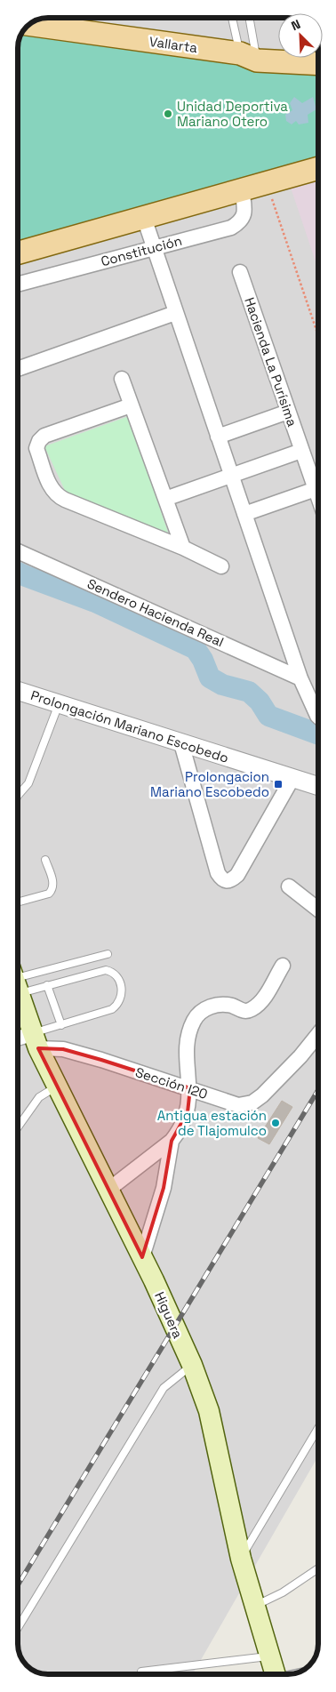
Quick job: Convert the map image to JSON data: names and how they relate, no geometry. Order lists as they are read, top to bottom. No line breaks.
{"streets":{"main road":["Vallarta","Higuera"],"street":["Constitución","Hacienda La Purísima","Sendero Hacienda Real","Prolongación Mariano Escobedo","Sección I20"]},"crossings":[["Sección I20","Higuera"]],"places":{"other":["Unidad Deportiva Mariano Otero","Antigua estación de Tlajomulco"],"transit":["Prolongacion Mariano Escobedo"]},"north":"top left"}
